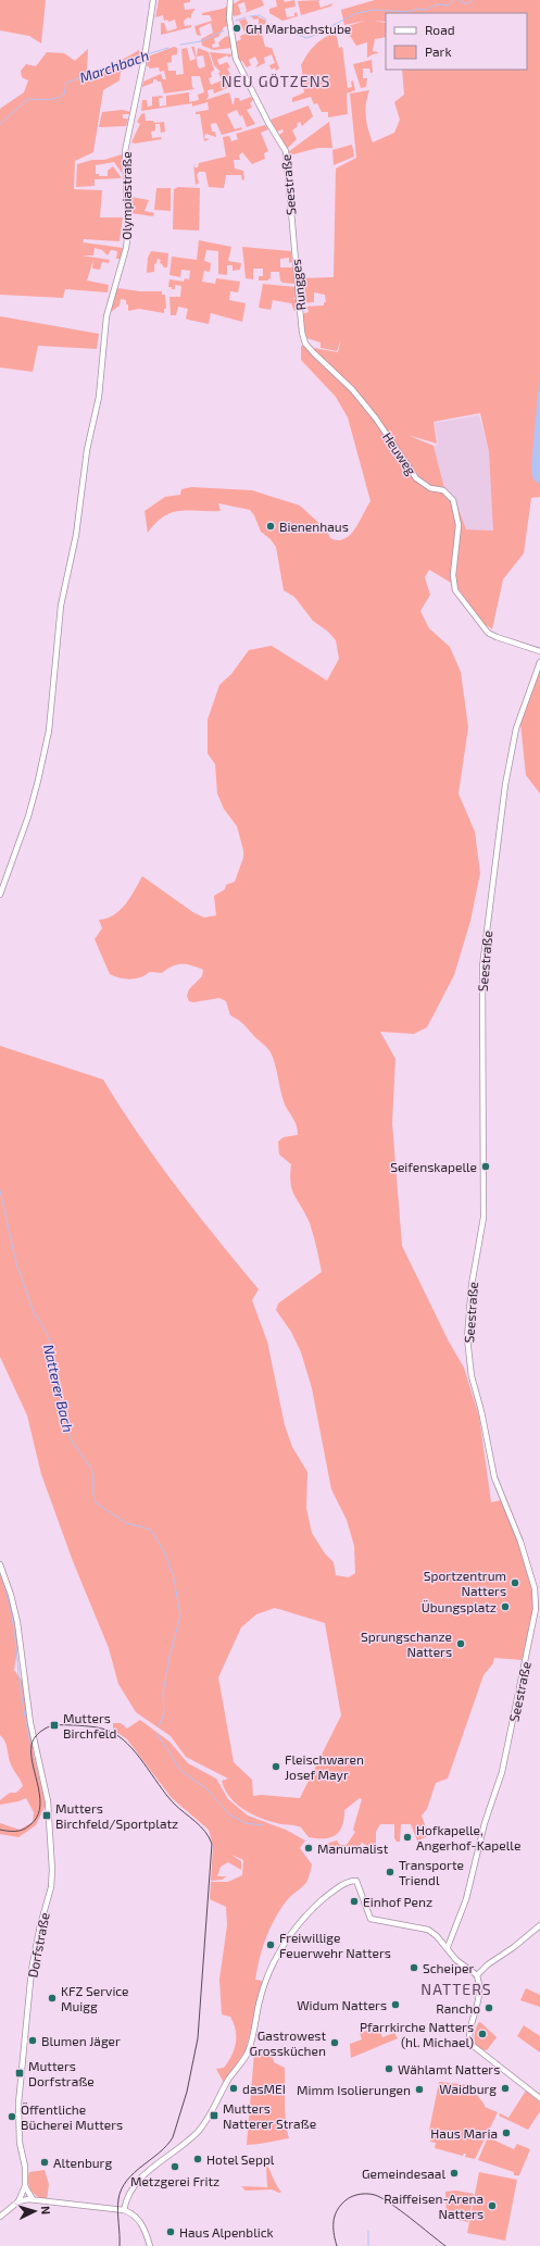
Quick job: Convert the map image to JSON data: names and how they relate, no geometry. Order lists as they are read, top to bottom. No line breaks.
{"streets":{"street":["Seestraße","Olympiastraße","Rungges","Heuweg","Dorfstraße"]},"crossings":[["Seestraße","Rungges"],["Rungges","Heuweg"]],"districts":["NEU GÖTZENS","NATTERS"],"water":["Marchbach","Natterer Bach"],"places":{"other":["GH Marbachstube","Bienenhaus","Seifenskapelle","Sportzentrum Natters","Übungsplatz","Sprungschanze Natters","Fleischwaren Josef Mayr","Hofkapelle, Angerhof-Kapelle","Manumalist","Transporte Triendl","Einhof Penz","Freiwillige Feuerwehr Natters","Scheiper","KFZ Service Muigg","Widum Natters","Rancho","Pfarrkirche Natters (hl. Michael)","Blumen Jäger","Gastrowest Grossküchen","Wählamt Natters","dasMEI","Waidburg","Mimm Isolierungen","Öffentliche Bücherei Mutters","Haus Maria","Hotel Seppl","Altenburg","Metzgerei Fritz","Gemeindesaal","Raiffeisen-Arena Natters","Haus Alpenblick"],"transit":["Mutters Birchfeld","Mutters Birchfeld/Sportplatz","Mutters Dorfstraße","Mutters Natterer Straße"]},"legend":["Road","Park"],"north":"right"}
